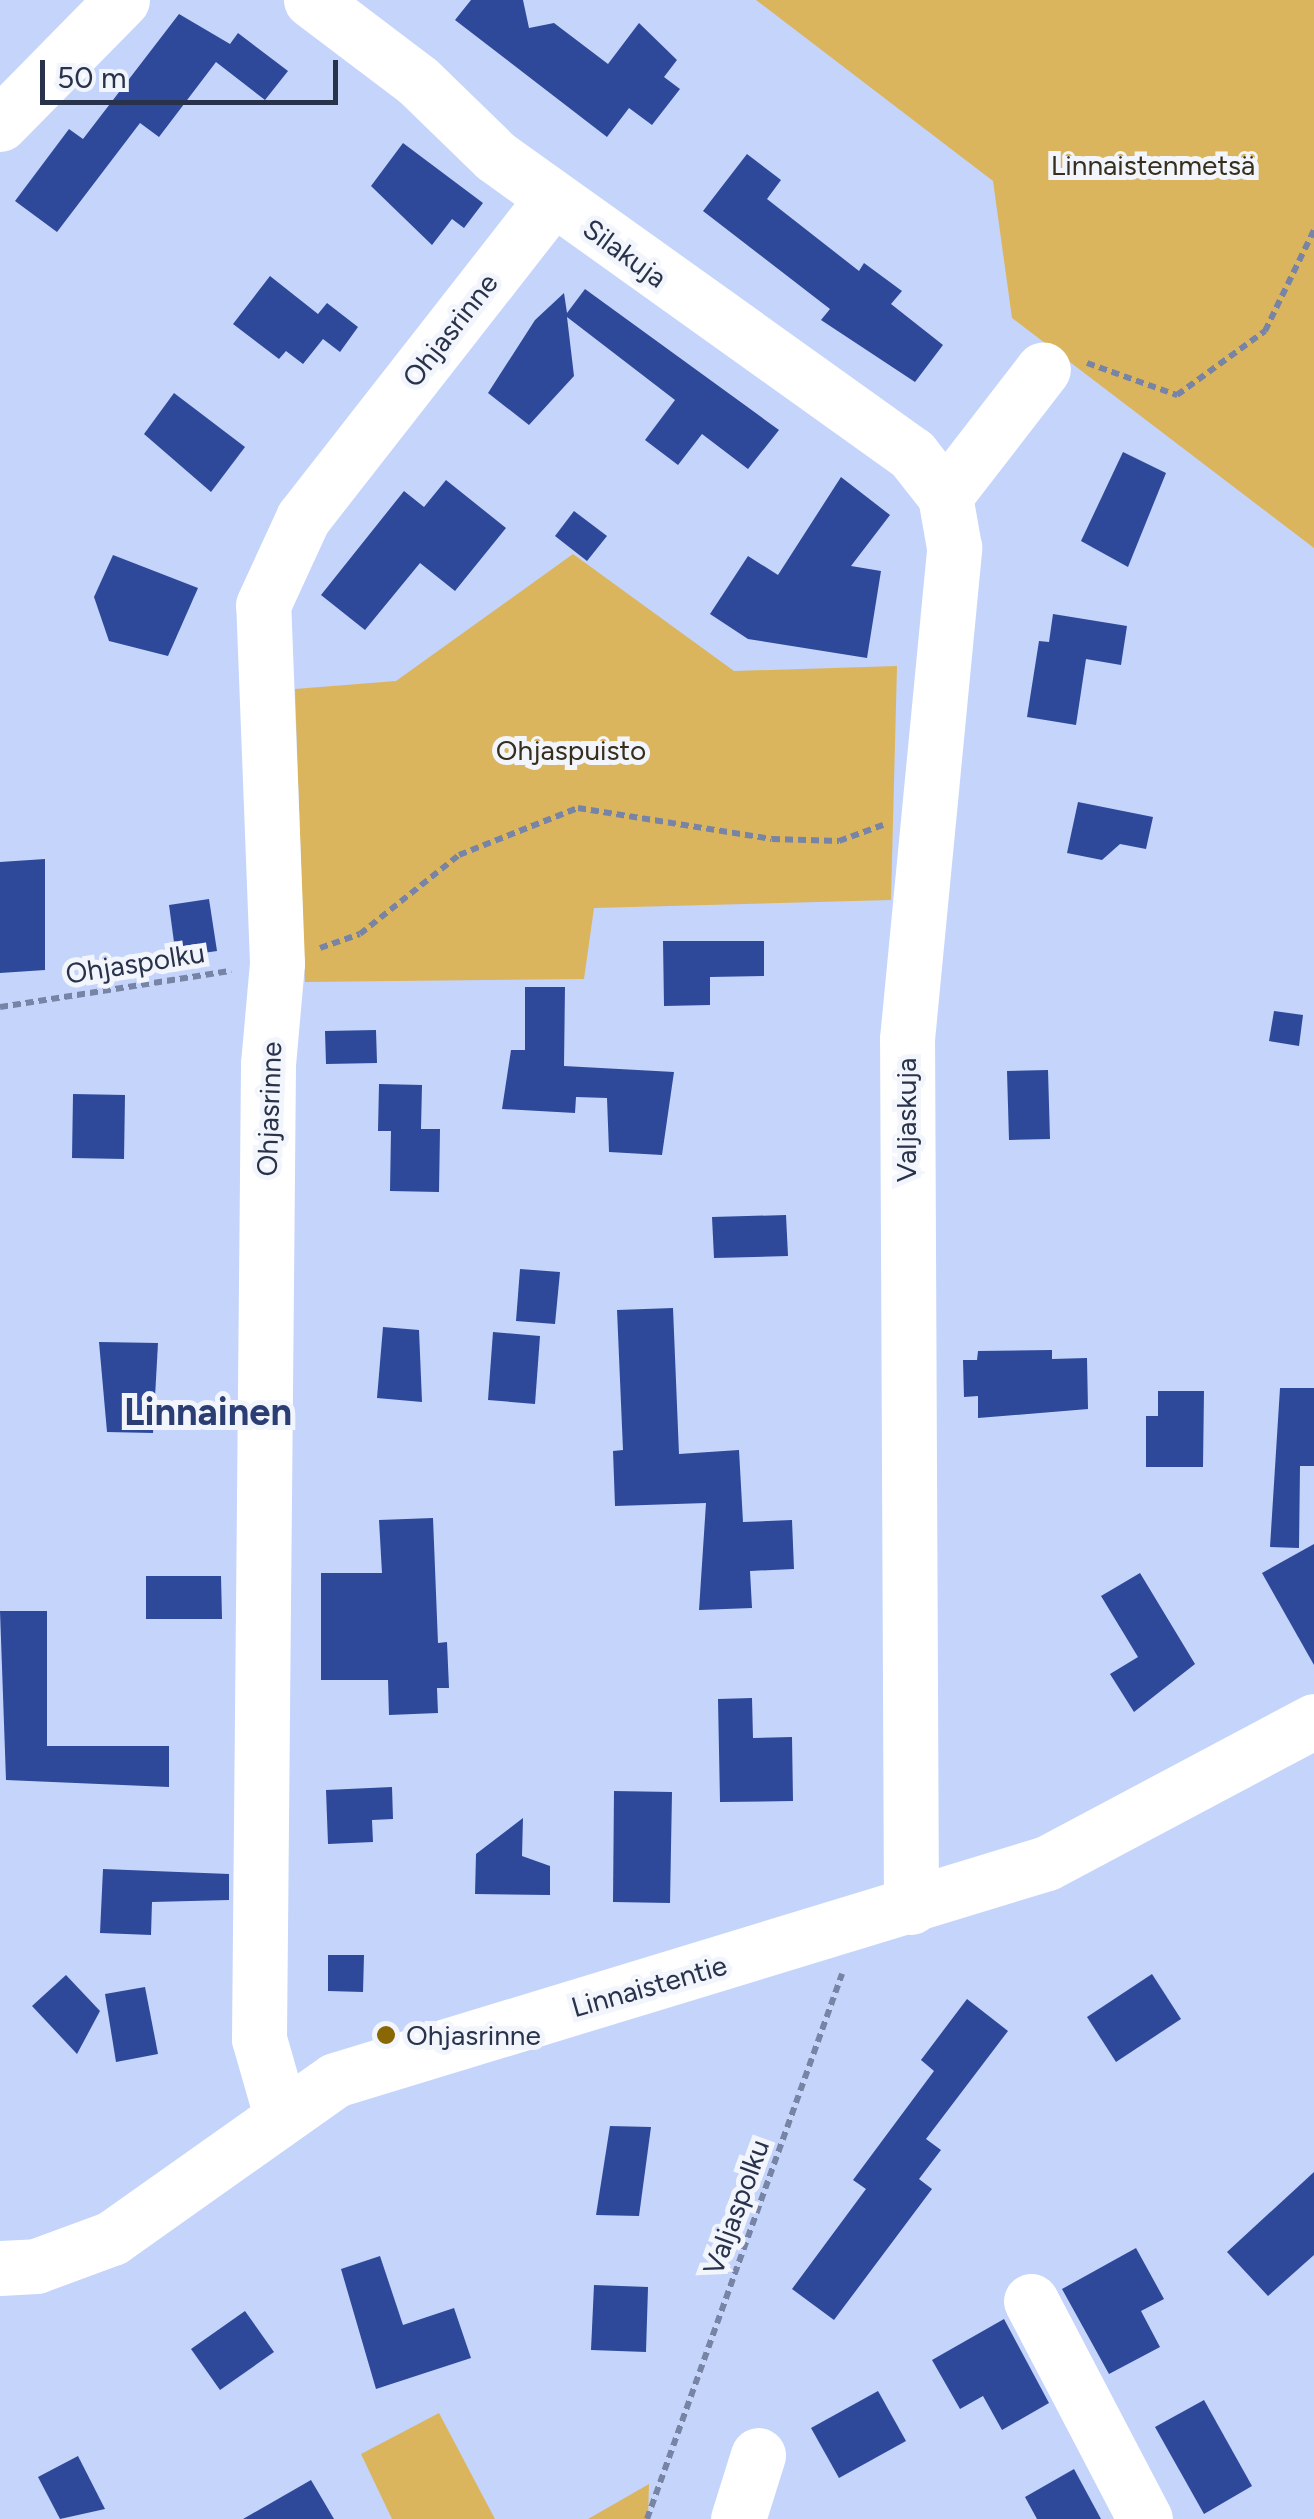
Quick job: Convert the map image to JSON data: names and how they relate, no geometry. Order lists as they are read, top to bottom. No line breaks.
{"streets":{"street":["Silakuja","Ohjasrinne","Valjaskuja","Linnaistentie"],"path":["Ohjaspolku","Valjaspolku"]},"crossings":[["Silakuja","Ohjasrinne"],["Silakuja","Valjaskuja"],["Ohjasrinne","Ohjaspolku"],["Ohjasrinne","Linnaistentie"],["Ohjaspolku","Valjaskuja"],["Valjaskuja","Linnaistentie"]],"districts":["Linnainen"],"parks":["Linnaistenmetsä","Ohjaspuisto"],"places":["Ohjasrinne"],"scale_bar":"50 m"}
